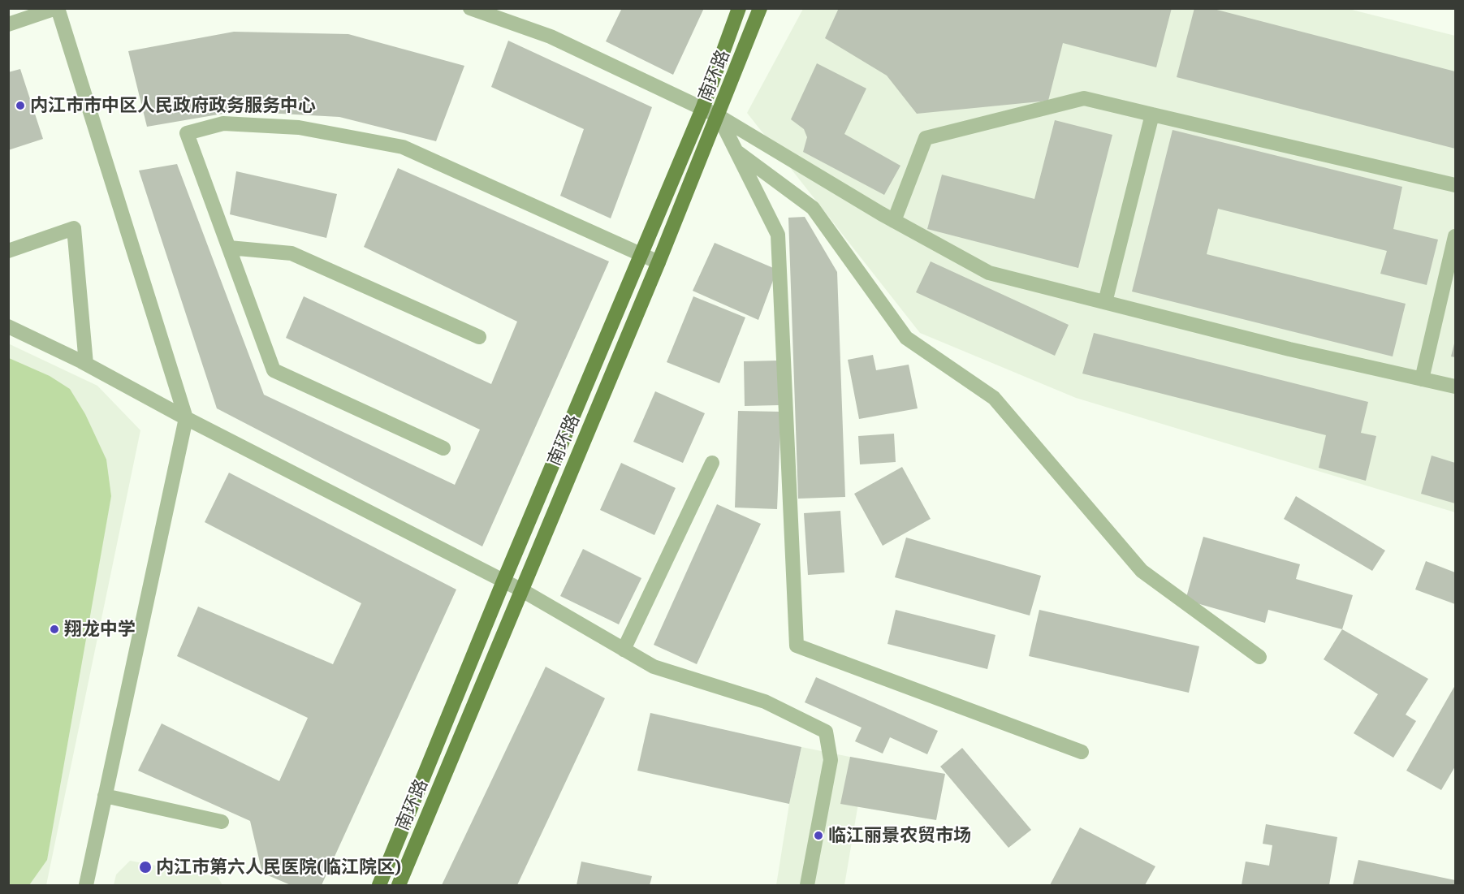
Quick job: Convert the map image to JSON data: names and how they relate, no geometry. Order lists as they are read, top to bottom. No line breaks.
{"streets":{"main road":["南环路"]},"places":["内江市市中区人民政府政务服务中心","翔龙中学","临江丽景农贸市场","内江市第六人民医院(临江院区)"]}
